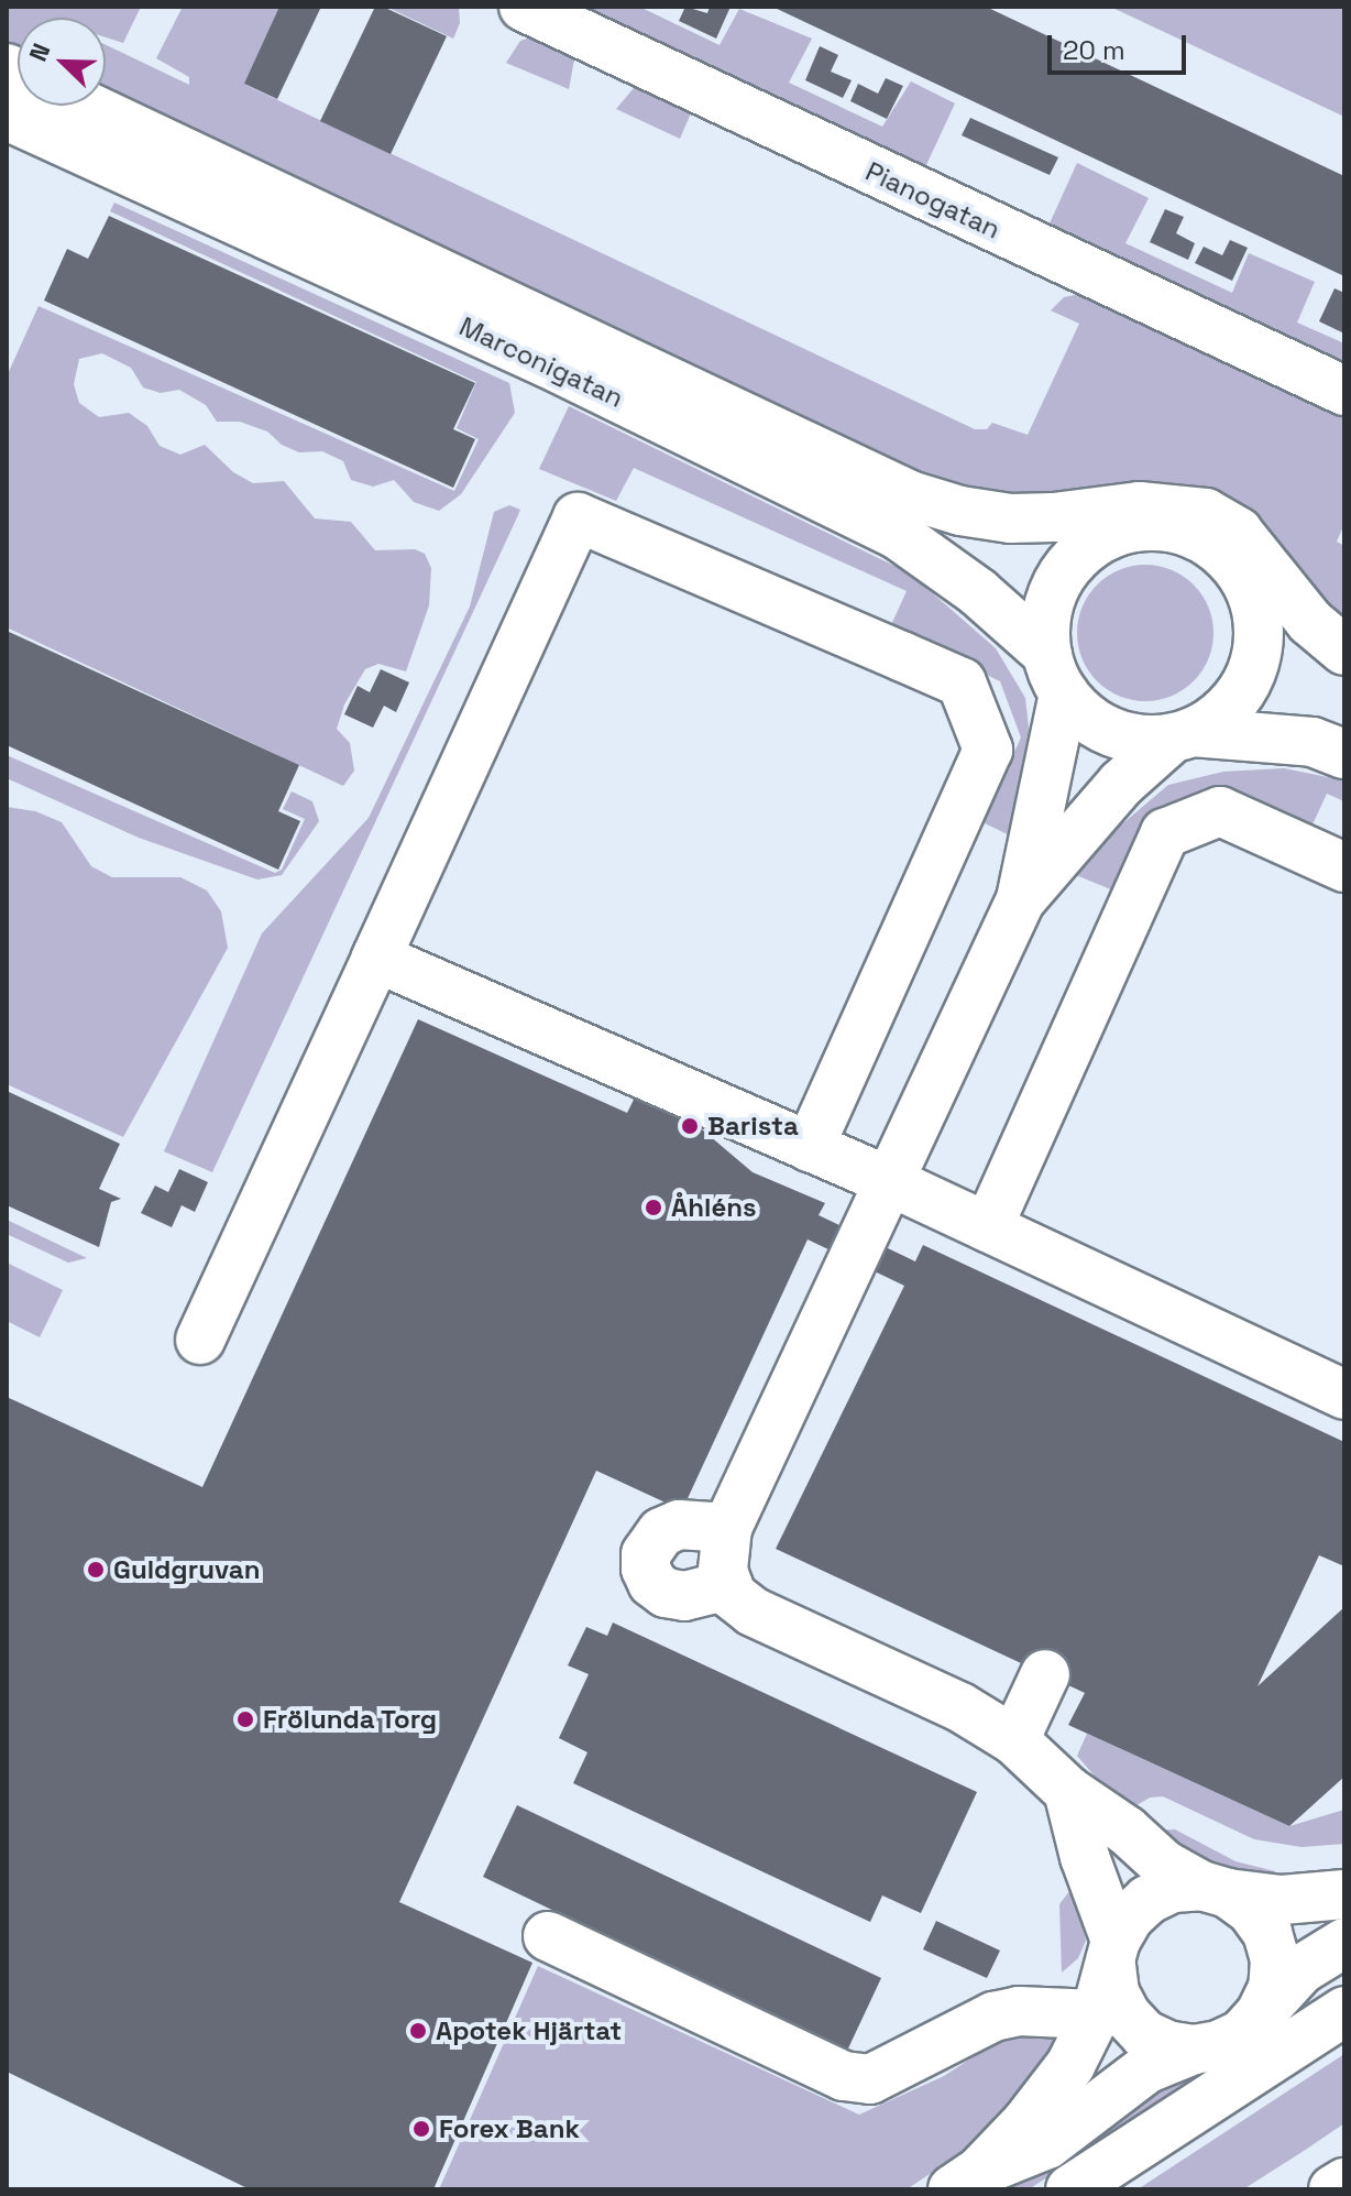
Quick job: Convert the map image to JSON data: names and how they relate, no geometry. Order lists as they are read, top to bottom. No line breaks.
{"streets":{"main road":["Pianogatan","Marconigatan"]},"places":["Barista","Åhléns","Guldgruvan","Frölunda Torg","Apotek Hjärtat","Forex Bank"],"scale_bar":"20 m","north":"top left"}
